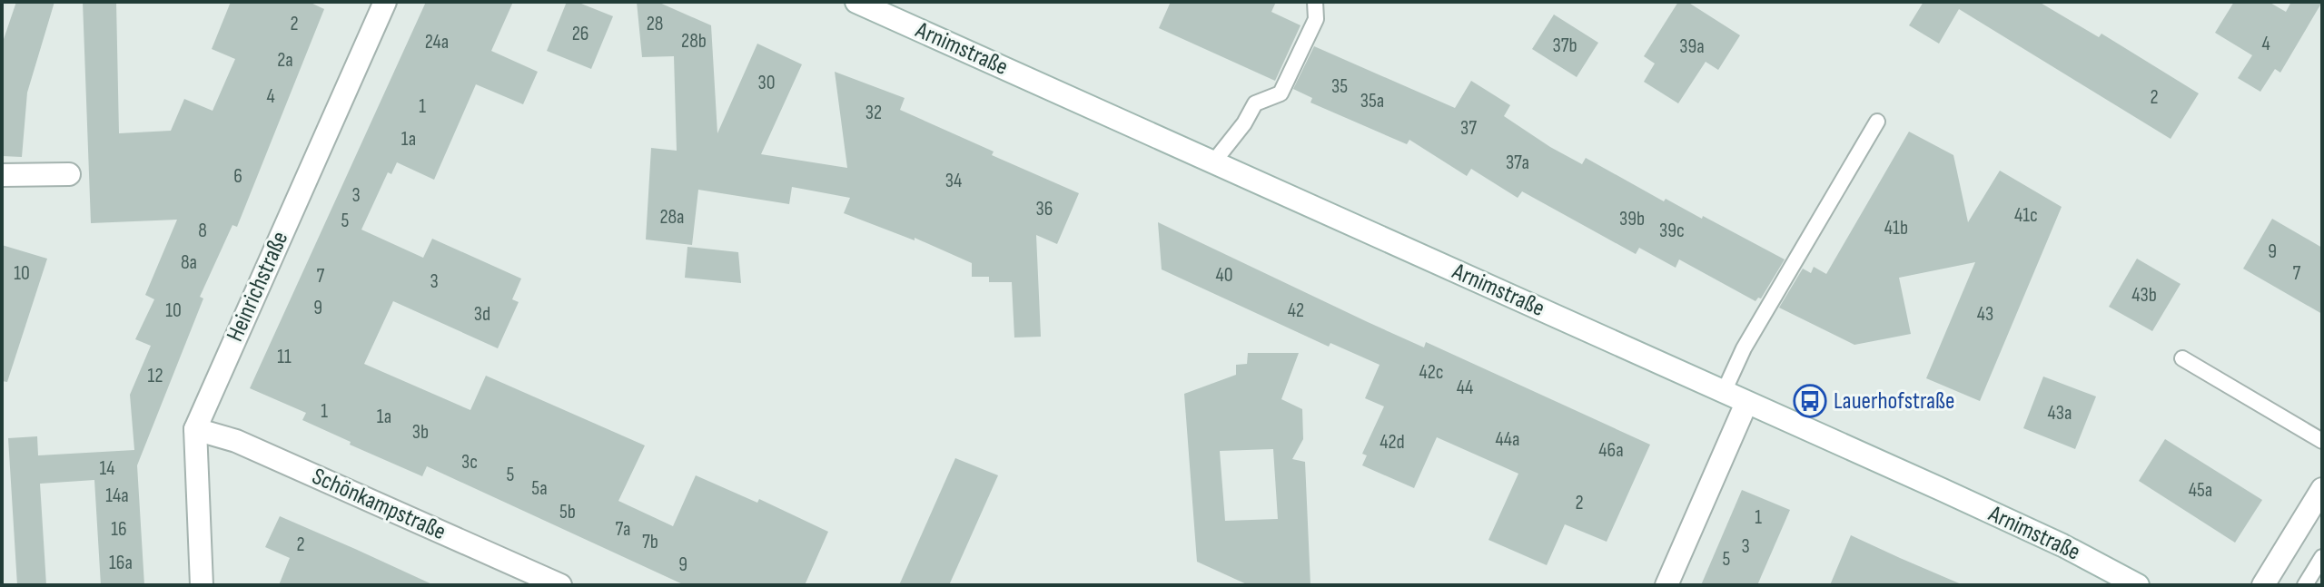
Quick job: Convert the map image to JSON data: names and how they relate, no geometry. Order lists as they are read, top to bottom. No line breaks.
{"streets":{"main road":["Arnimstraße","Heinrichstraße","Schönkampstraße"]},"crossings":[["Heinrichstraße","Schönkampstraße"]],"places":{"bus stop":["Lauerhofstraße"]},"house_numbers":["2","28","26","28b","24a","4","37b","39a","2a","30","35","4","2","35a","1","32","37","1a","37a","6","34","3","36","41c","28a","39b","5","41b","8","39c","9","8a","10","7","40","7","3","43b","9","10","42","3d","43","11","42c","12","44","1","43a","1a","3b","44a","42d","46a","3c","14","5","5a","45a","14a","2","5b","1","16","7a","7b","2","3","5","16a","9"]}
